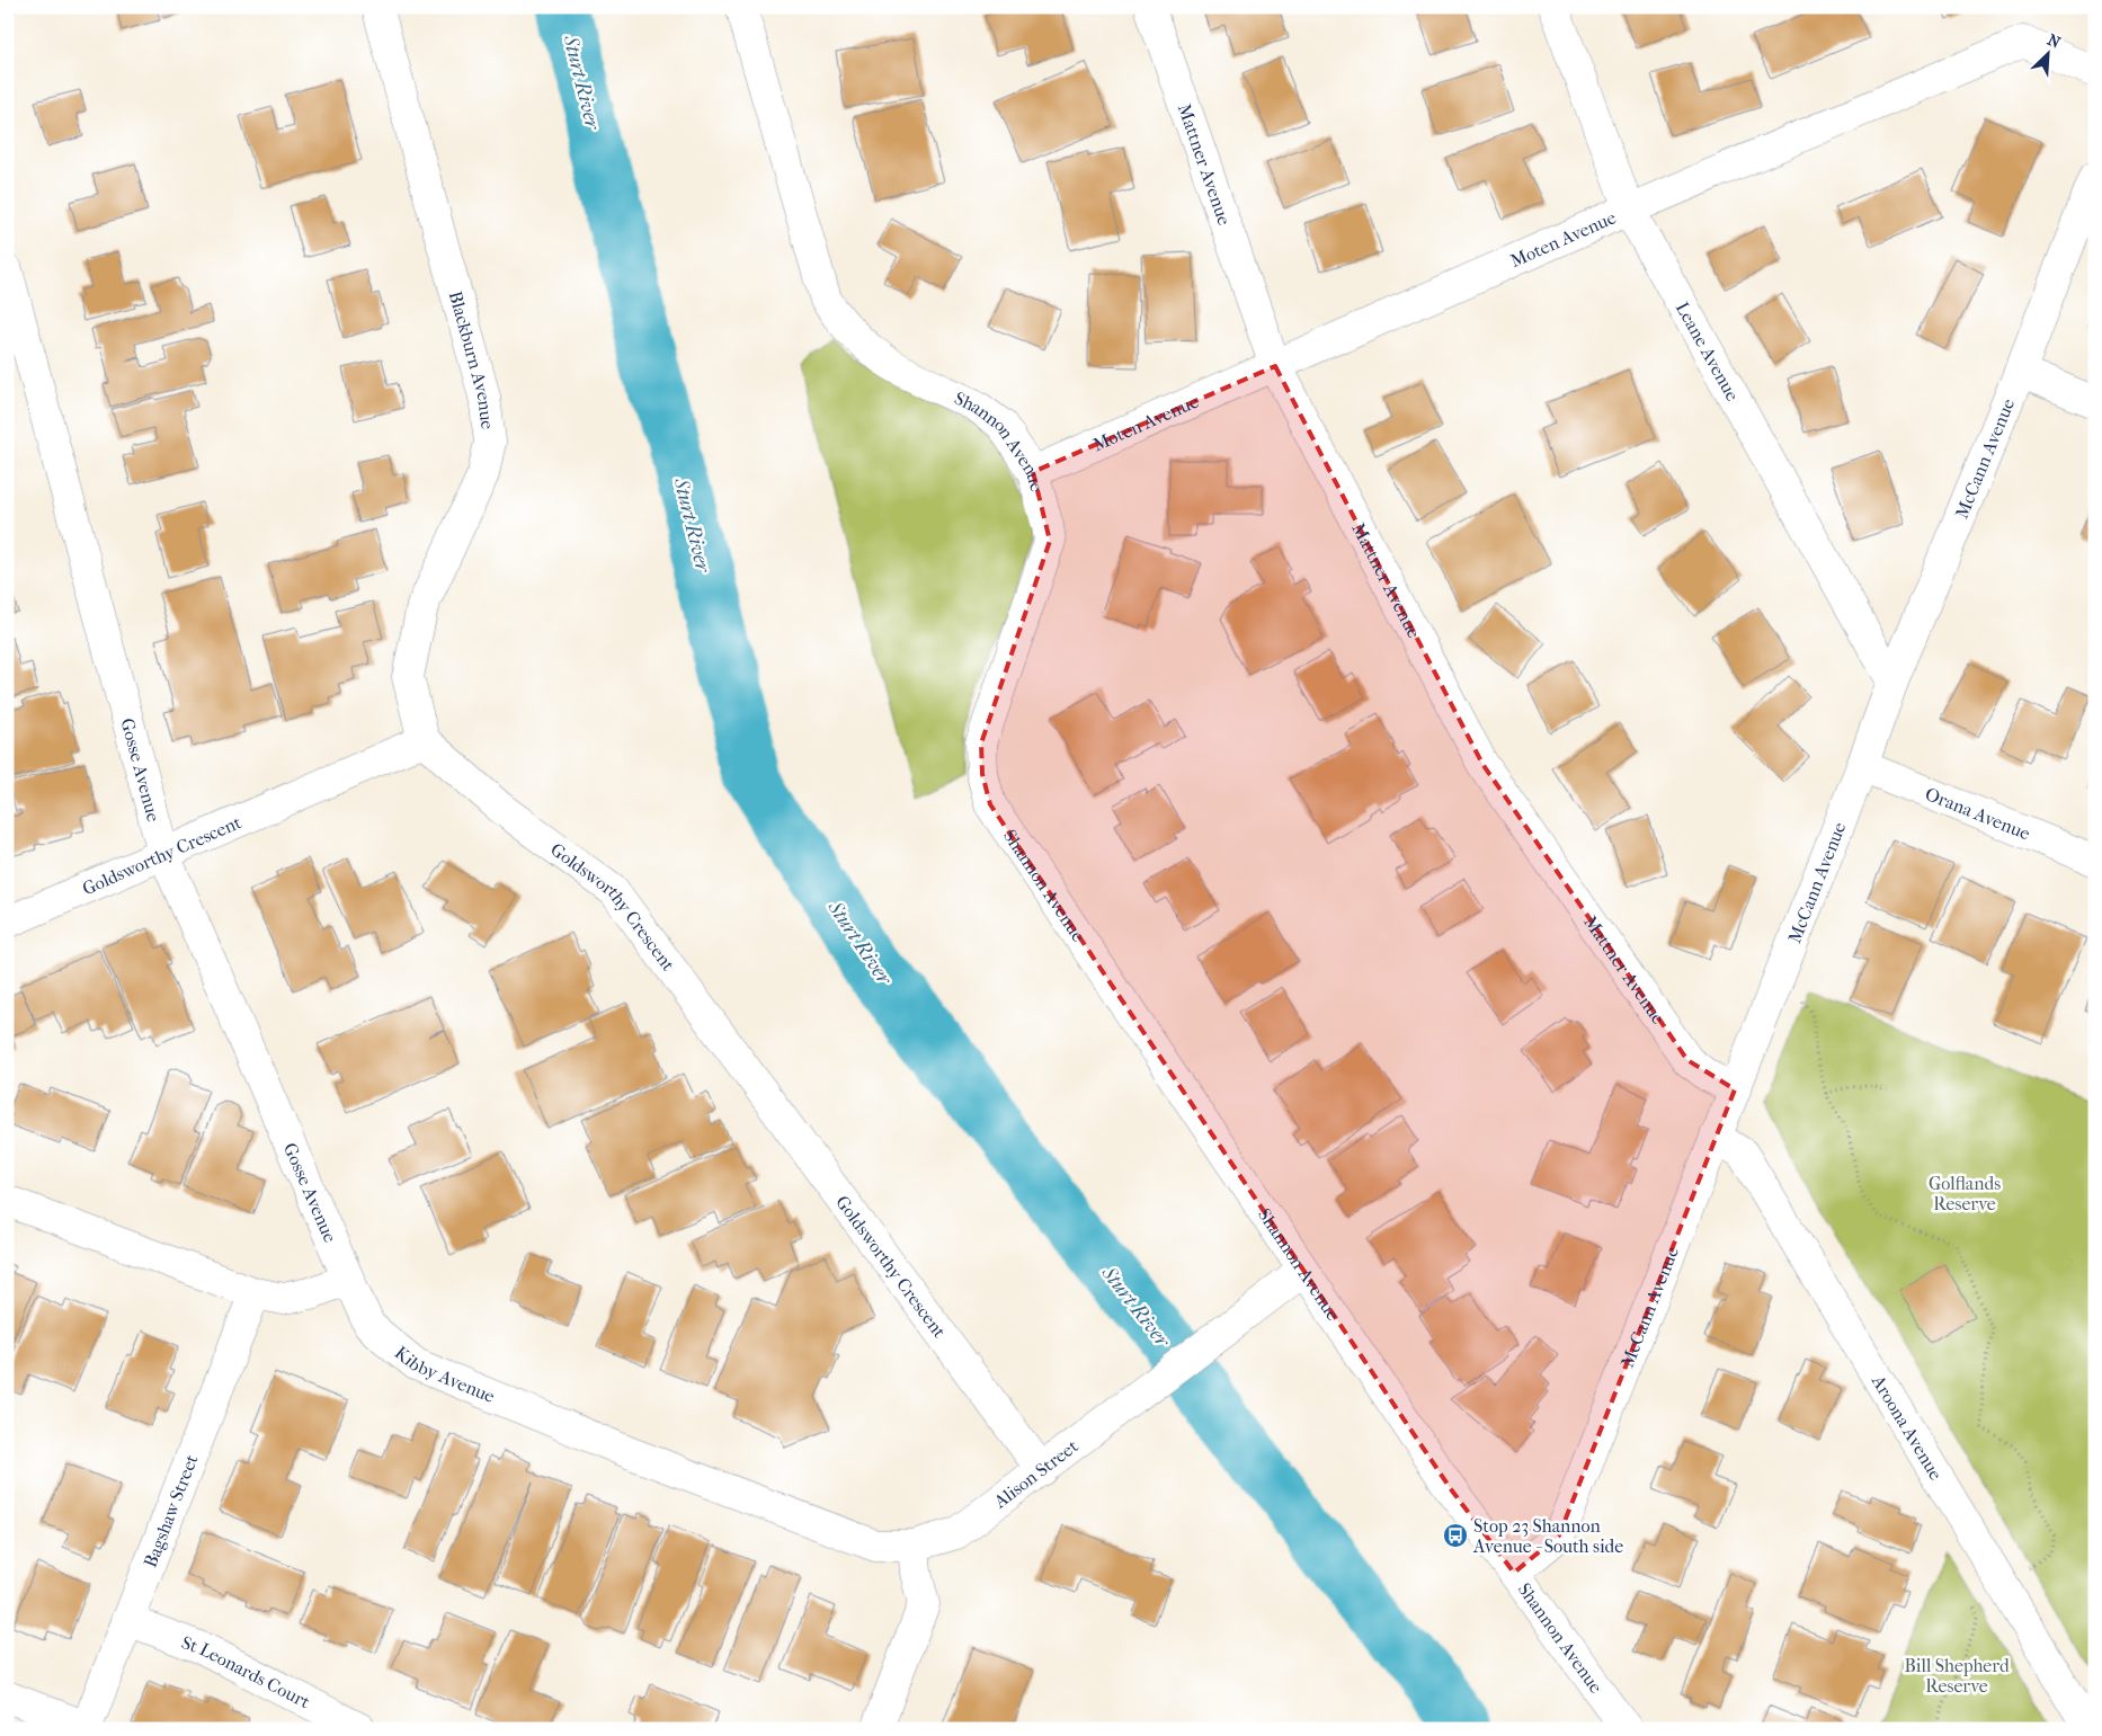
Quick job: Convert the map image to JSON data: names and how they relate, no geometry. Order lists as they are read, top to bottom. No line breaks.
{"streets":{"street":["Mattner Avenue","Moten Avenue","Leane Avenue","Blackburn Avenue","Shannon Avenue","McCann Avenue","Gosse Avenue","Orana Avenue","Goldsworthy Crescent","Kibby Avenue","Aroona Avenue","Alison Street","Bagshaw Street","St Leonards Court"]},"crossings":[["Mattner Avenue","Moten Avenue"],["Mattner Avenue","McCann Avenue"],["Moten Avenue","Leane Avenue"],["Moten Avenue","Shannon Avenue"],["Leane Avenue","McCann Avenue"],["Blackburn Avenue","Goldsworthy Crescent"],["Shannon Avenue","McCann Avenue"],["Shannon Avenue","Alison Street"],["McCann Avenue","Orana Avenue"],["McCann Avenue","Aroona Avenue"],["Gosse Avenue","Goldsworthy Crescent"],["Gosse Avenue","Kibby Avenue"],["Goldsworthy Crescent","Alison Street"],["Kibby Avenue","Alison Street"],["Bagshaw Street","St Leonards Court"]],"water":["Sturt River"],"parks":["Golflands Reserve","Bill Shepherd Reserve"],"places":{"bus stop":["Stop 23 Shannon Avenue - South side"]},"north":"top right"}
